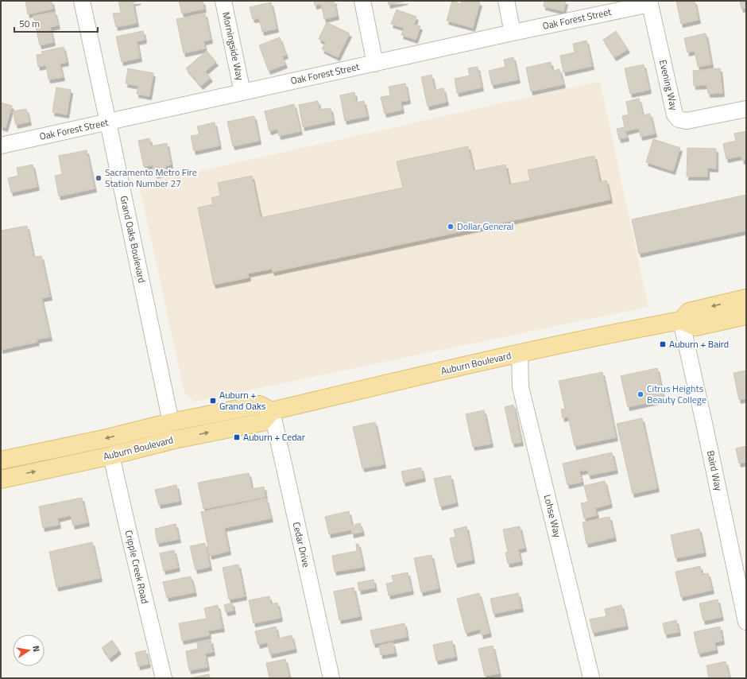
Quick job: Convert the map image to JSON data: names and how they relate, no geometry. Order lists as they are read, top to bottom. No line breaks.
{"streets":{"main road":["Auburn Boulevard"],"street":["Oak Forest Street","Morningside Way","Evening Way","Grand Oaks Boulevard","Baird Way","Lohse Way","Cedar Drive","Cripple Creek Road"]},"crossings":[["Oak Forest Street","Morningside Way"],["Oak Forest Street","Evening Way"],["Oak Forest Street","Grand Oaks Boulevard"],["Grand Oaks Boulevard","Auburn Boulevard"],["Auburn Boulevard","Baird Way"],["Auburn Boulevard","Lohse Way"],["Auburn Boulevard","Cedar Drive"],["Auburn Boulevard","Cripple Creek Road"]],"places":{"other":["Sacramento Metro Fire Station Number 27","Dollar General","Citrus Heights Beauty College"],"transit":["Auburn + Baird","Auburn + Grand Oaks","Auburn + Cedar"]},"scale_bar":"50 m","north":"right"}
